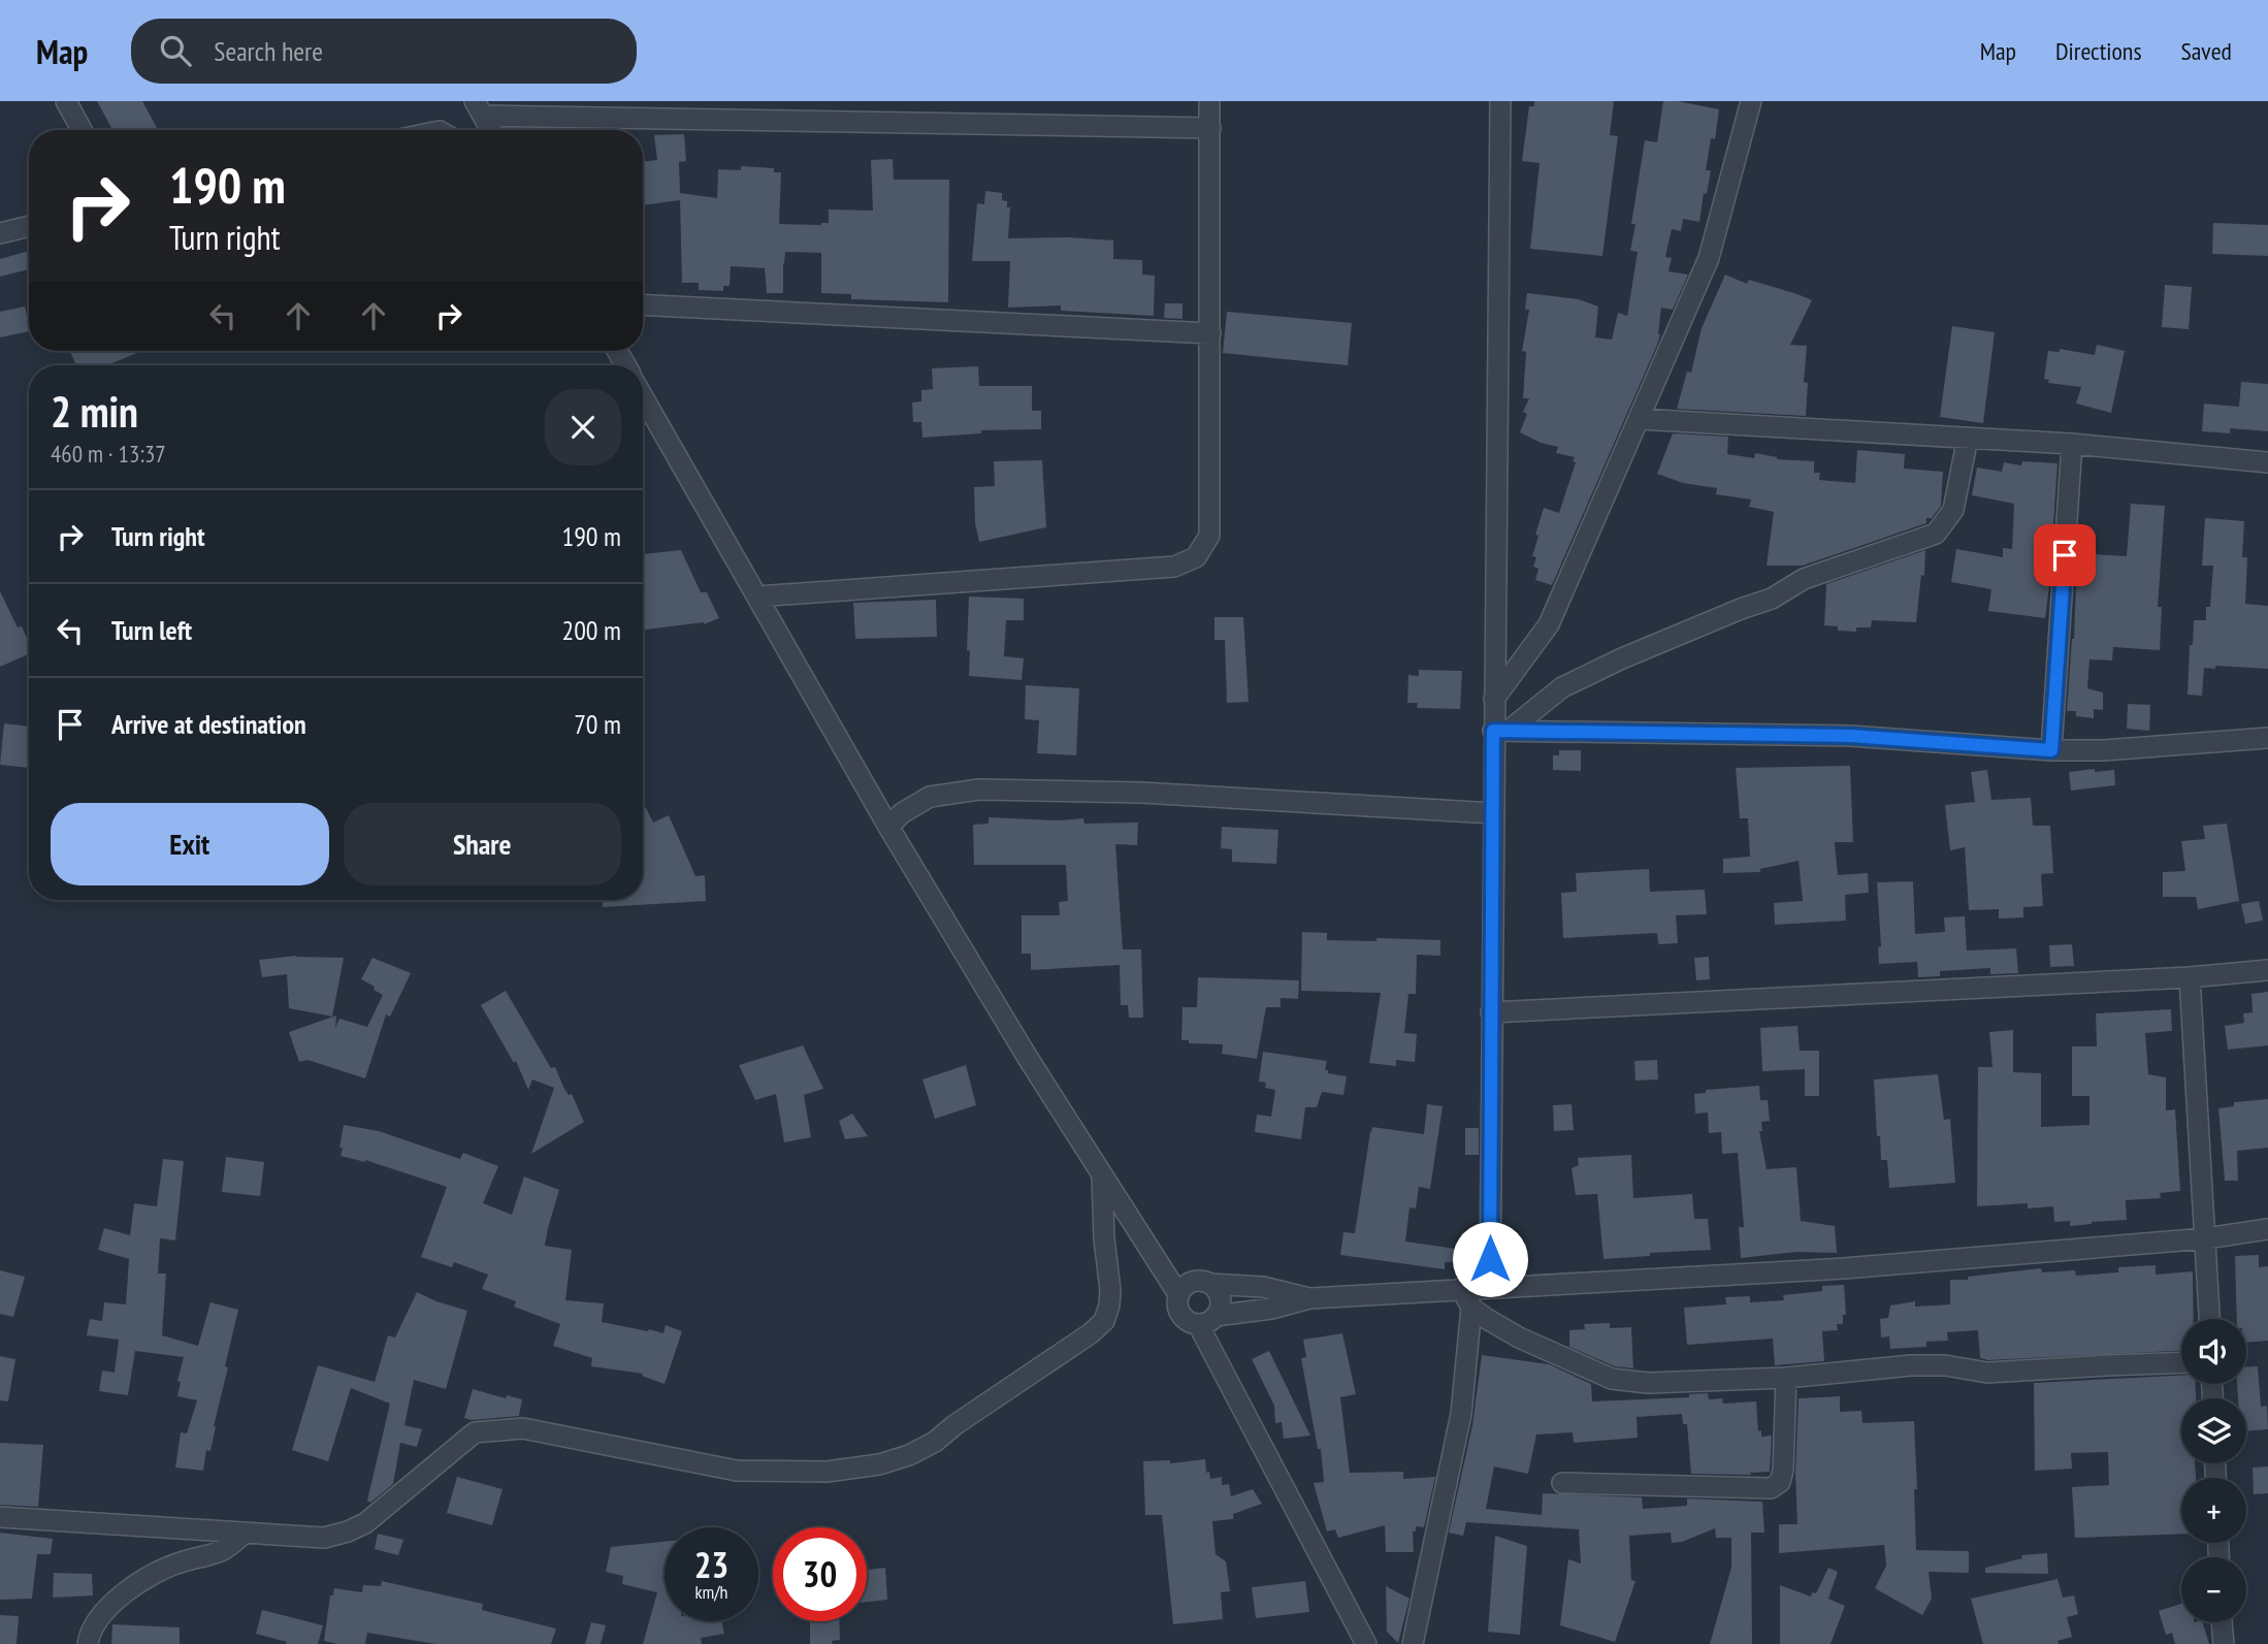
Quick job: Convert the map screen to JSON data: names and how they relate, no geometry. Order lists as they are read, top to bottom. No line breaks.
{"page":{"header":"Map","search":"Search here","nav":["Map","Directions","Saved"],"turn":["190 m","Turn right"],"heading":["2 min","460 m · 13:37"],"list":[{"name":"Turn right","value":"190 m"},{"name":"Turn left","value":"200 m"},{"name":"Arrive at destination","value":"70 m"}],"buttons":["Exit","Share"],"map_buttons":["+","−"],"speed":"23 km/h","limit":"30"}}
